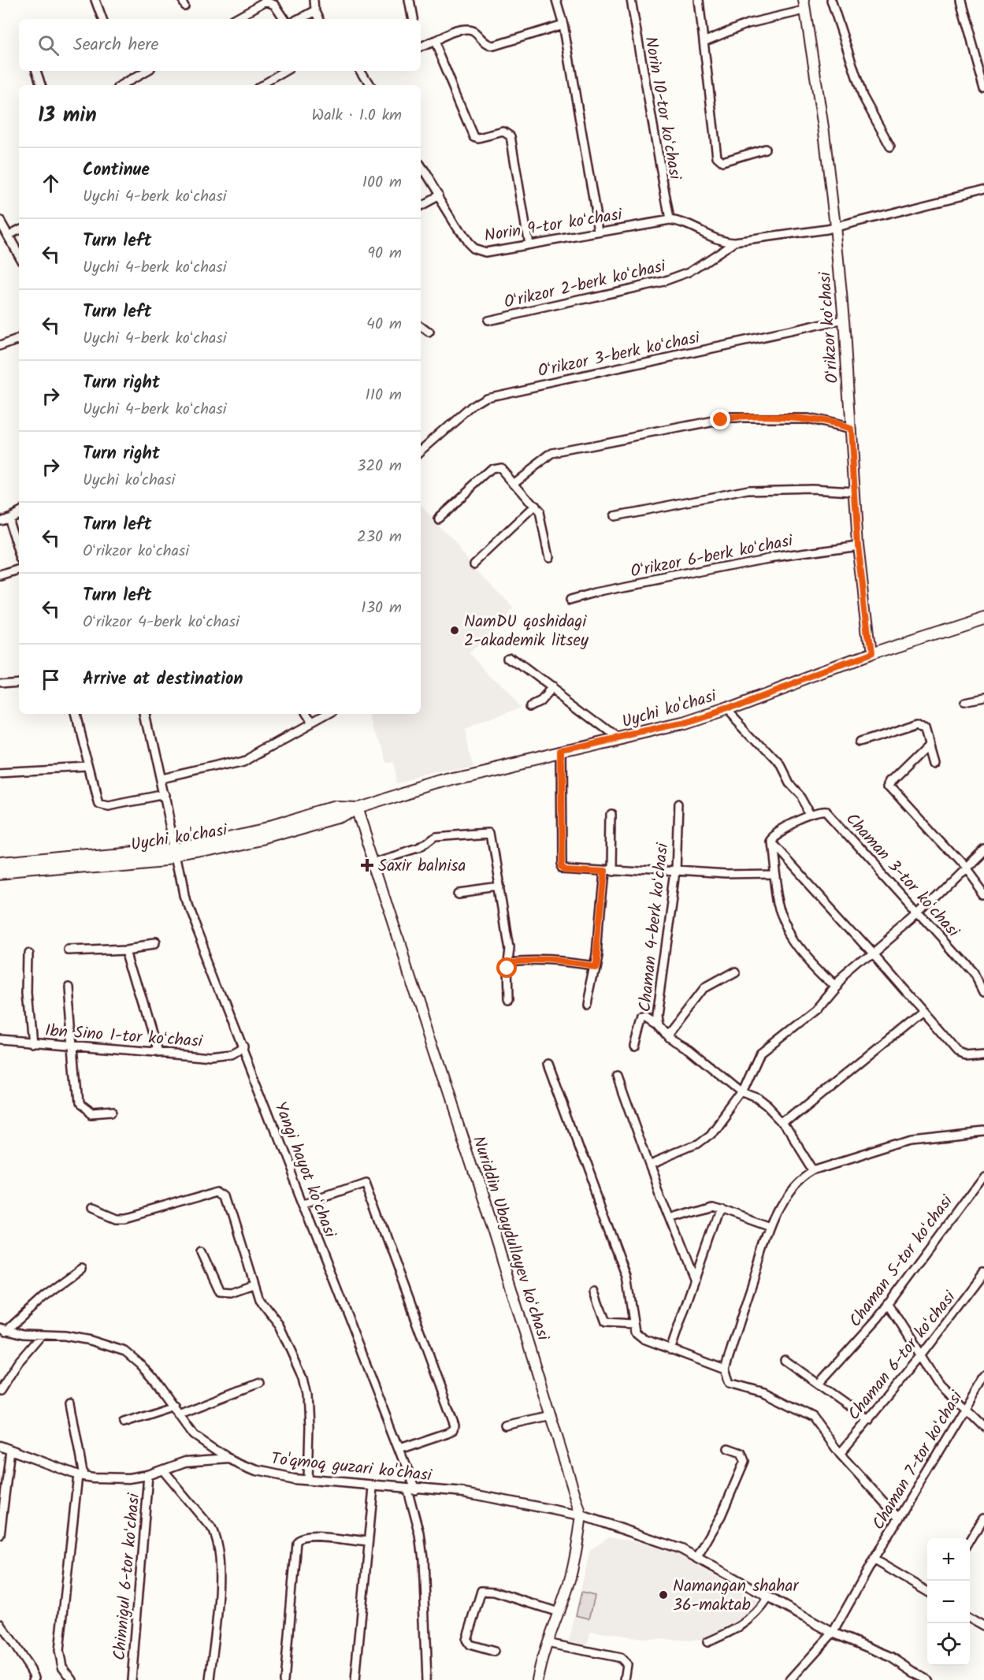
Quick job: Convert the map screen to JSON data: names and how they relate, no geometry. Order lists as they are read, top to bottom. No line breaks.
{"streets":{"main road":["Oʻrikzor koʻchasi","Uychi ko'chasi","Nuriddin Ubaydullayev koʻchasi"],"street":["Norin 10-tor koʻchasi","Norin 9-tor koʻchasi","Oʻrikzor 2-berk koʻchasi","Oʻrikzor 3-berk koʻchasi","Oʻrikzor 6-berk koʻchasi","Chaman 3-tor koʻchasi","Chaman 4-berk koʻchasi","Ibn Sino 1-tor koʻchasi","Yangi hayot koʻchasi","Chaman 5-tor koʻchasi","Chaman 6-tor koʻchasi","Chaman 7-tor koʻchasi","To'qmoq guzari ko'chasi","Chinnigul 6-tor koʻchasi"]},"crossings":[["Norin 10-tor koʻchasi","Norin 9-tor koʻchasi"],["Norin 9-tor koʻchasi","Oʻrikzor 2-berk koʻchasi"],["Oʻrikzor koʻchasi","Oʻrikzor 3-berk koʻchasi"],["Oʻrikzor koʻchasi","Oʻrikzor 6-berk koʻchasi"],["Oʻrikzor koʻchasi","Uychi ko'chasi"],["Uychi ko'chasi","Yangi hayot koʻchasi"],["Uychi ko'chasi","Nuriddin Ubaydullayev koʻchasi"],["Ibn Sino 1-tor koʻchasi","Yangi hayot koʻchasi"],["Yangi hayot koʻchasi","To'qmoq guzari ko'chasi"],["Nuriddin Ubaydullayev koʻchasi","To'qmoq guzari ko'chasi"],["Chaman 7-tor koʻchasi","To'qmoq guzari ko'chasi"]],"places":{"other":["NamDU qoshidagi 2-akademik litsey","Namangan shahar 36-maktab"],"health":["Saxir balnisa"]},"page":{"search":"Search here","heading":["13 min","Walk · 1.0 km"],"list":[["Continue","Uychi 4-berk koʻchasi","100 m"],["Turn left","Uychi 4-berk koʻchasi","90 m"],["Turn left","Uychi 4-berk koʻchasi","40 m"],["Turn right","Uychi 4-berk koʻchasi","110 m"],["Turn right","Uychi ko'chasi","320 m"],["Turn left","Oʻrikzor koʻchasi","230 m"],["Turn left","Oʻrikzor 4-berk koʻchasi","130 m"],"Arrive at destination"],"map_buttons":["+","−"]}}
